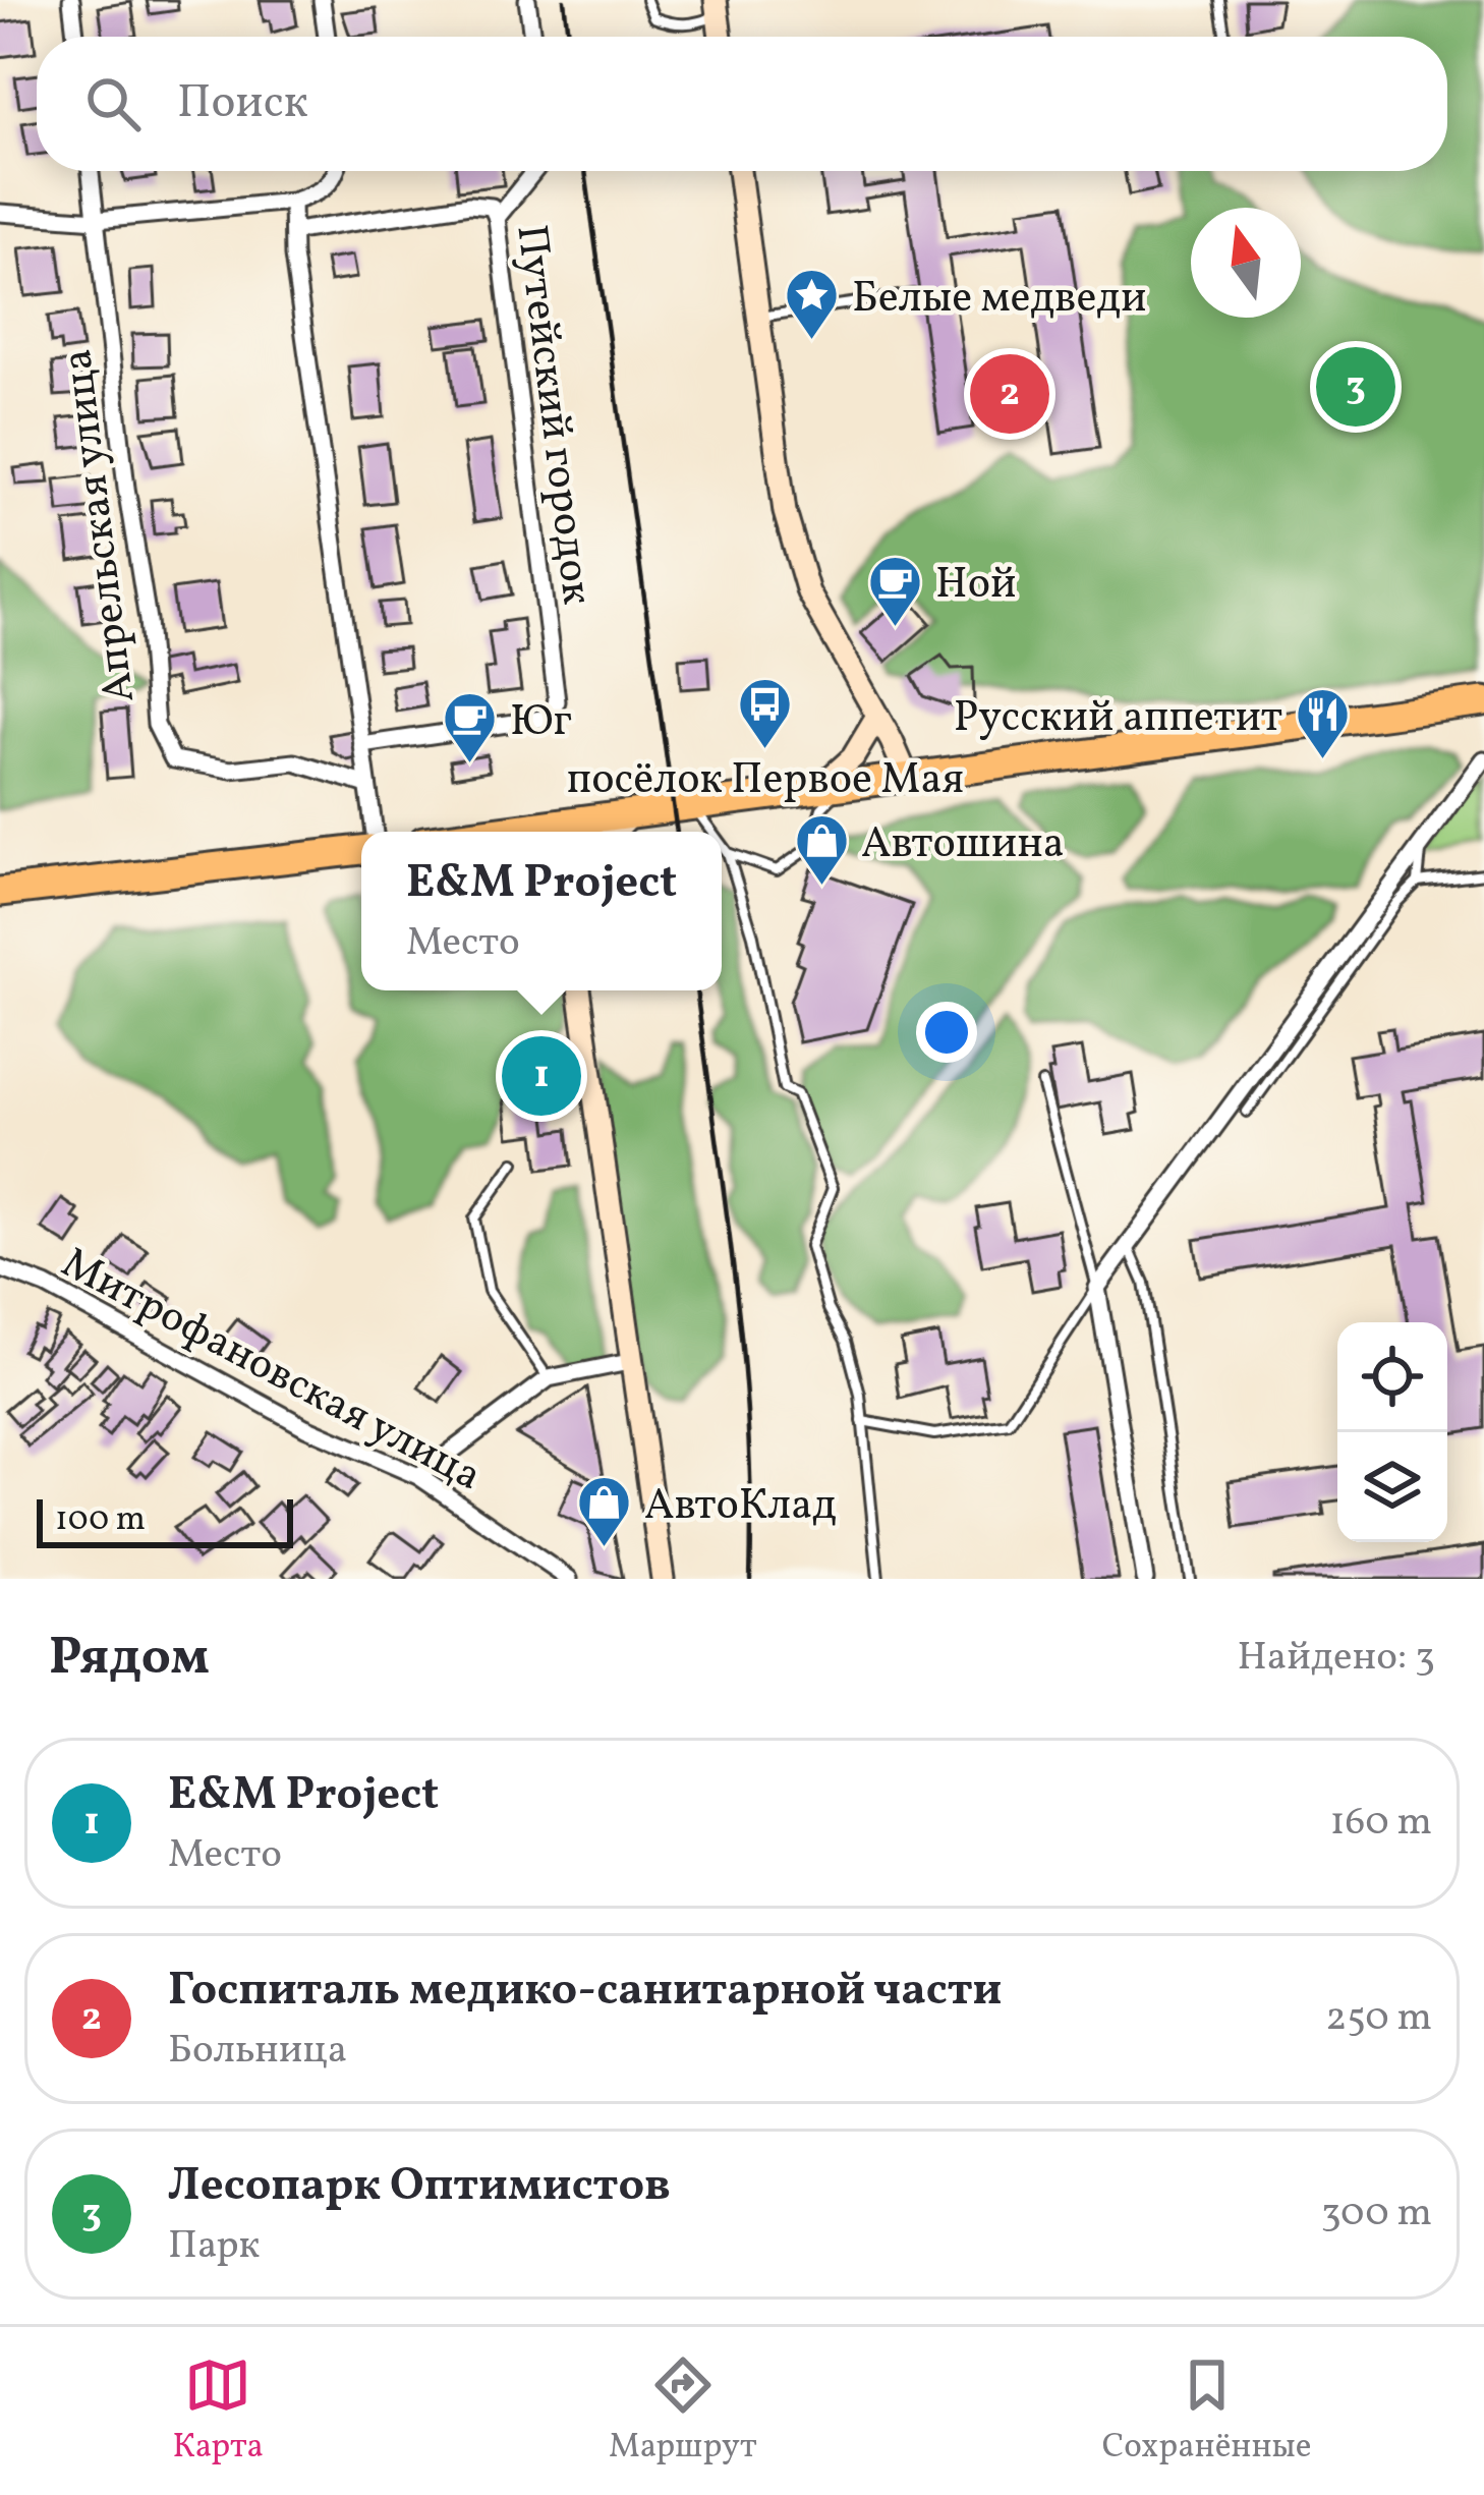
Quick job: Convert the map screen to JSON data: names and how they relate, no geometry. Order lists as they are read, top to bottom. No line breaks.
{"streets":{"street":["Путейский городок","Апрельская улица","Митрофановская улица"]},"places":{"place":["Белые медведи"],"cafe":["Ной","Юг"],"bus stop":["посёлок Первое Мая"],"restaurant":["Русский аппетит"],"shop":["Автошина","АвтоКлад"]},"scale_bar":"100 m","north":"top","page":{"search":"Поиск","pins":["3","2","1"],"popup":["E&M Project","Место"],"scale":"100 m","heading":["Рядом","Найдено: 3"],"list":[{"mark":"1","name":"E&M Project","note":"Место","value":"160 m"},{"mark":"2","name":"Госпиталь медико-санитарной части","note":"Больница","value":"250 m"},{"mark":"3","name":"Лесопарк Оптимистов","note":"Парк","value":"300 m"}],"nav":["Карта","Маршрут","Сохранённые"]}}
